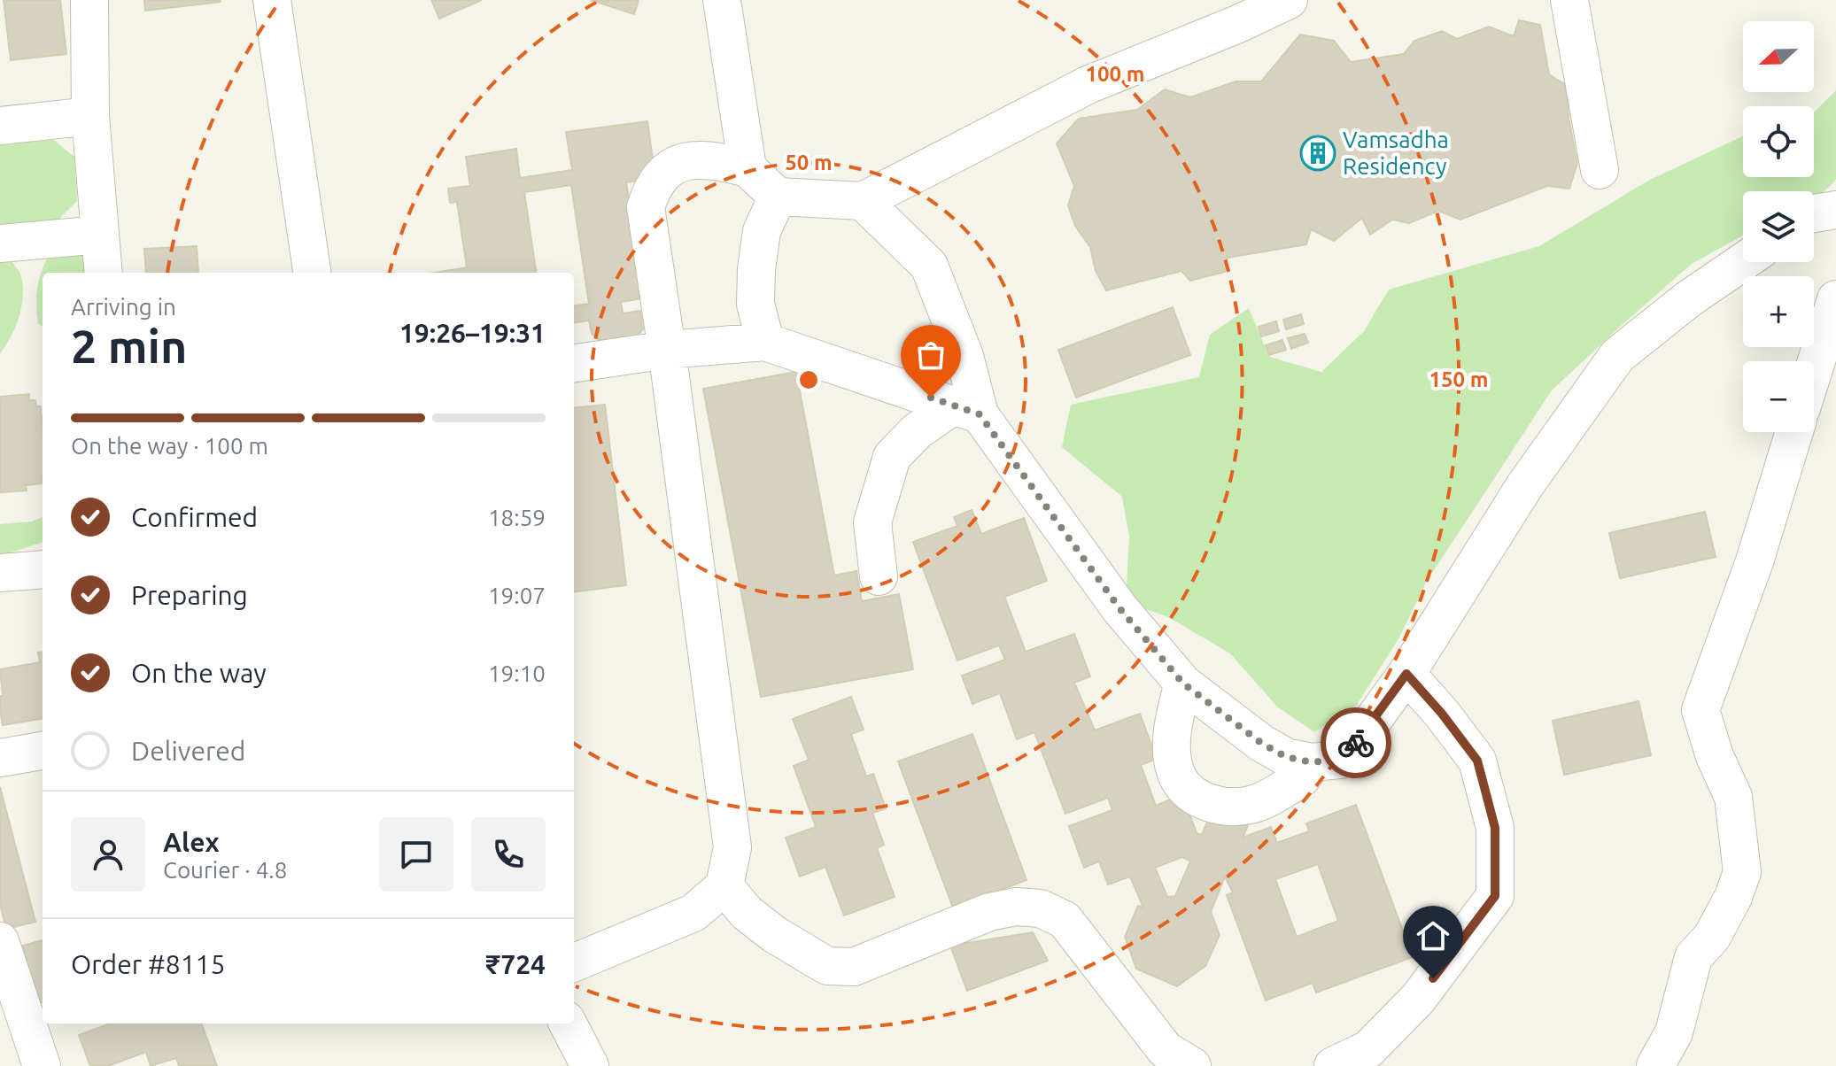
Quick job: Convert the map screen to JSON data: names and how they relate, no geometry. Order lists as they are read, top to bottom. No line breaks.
{"places":{"building":["Vamsadha Residency"]},"north":"left","page":{"map_buttons":["+","−"],"heading":["2 min","Arriving in","19:26–19:31"],"panel":["Alex","Courier · 4.8","Order #8115","₹724"],"bar":"On the way · 100 m","list":[["Confirmed","18:59"],["Preparing","19:07"],["On the way","19:10"],"Delivered"]},"rings":["100 m","50 m","150 m"]}
